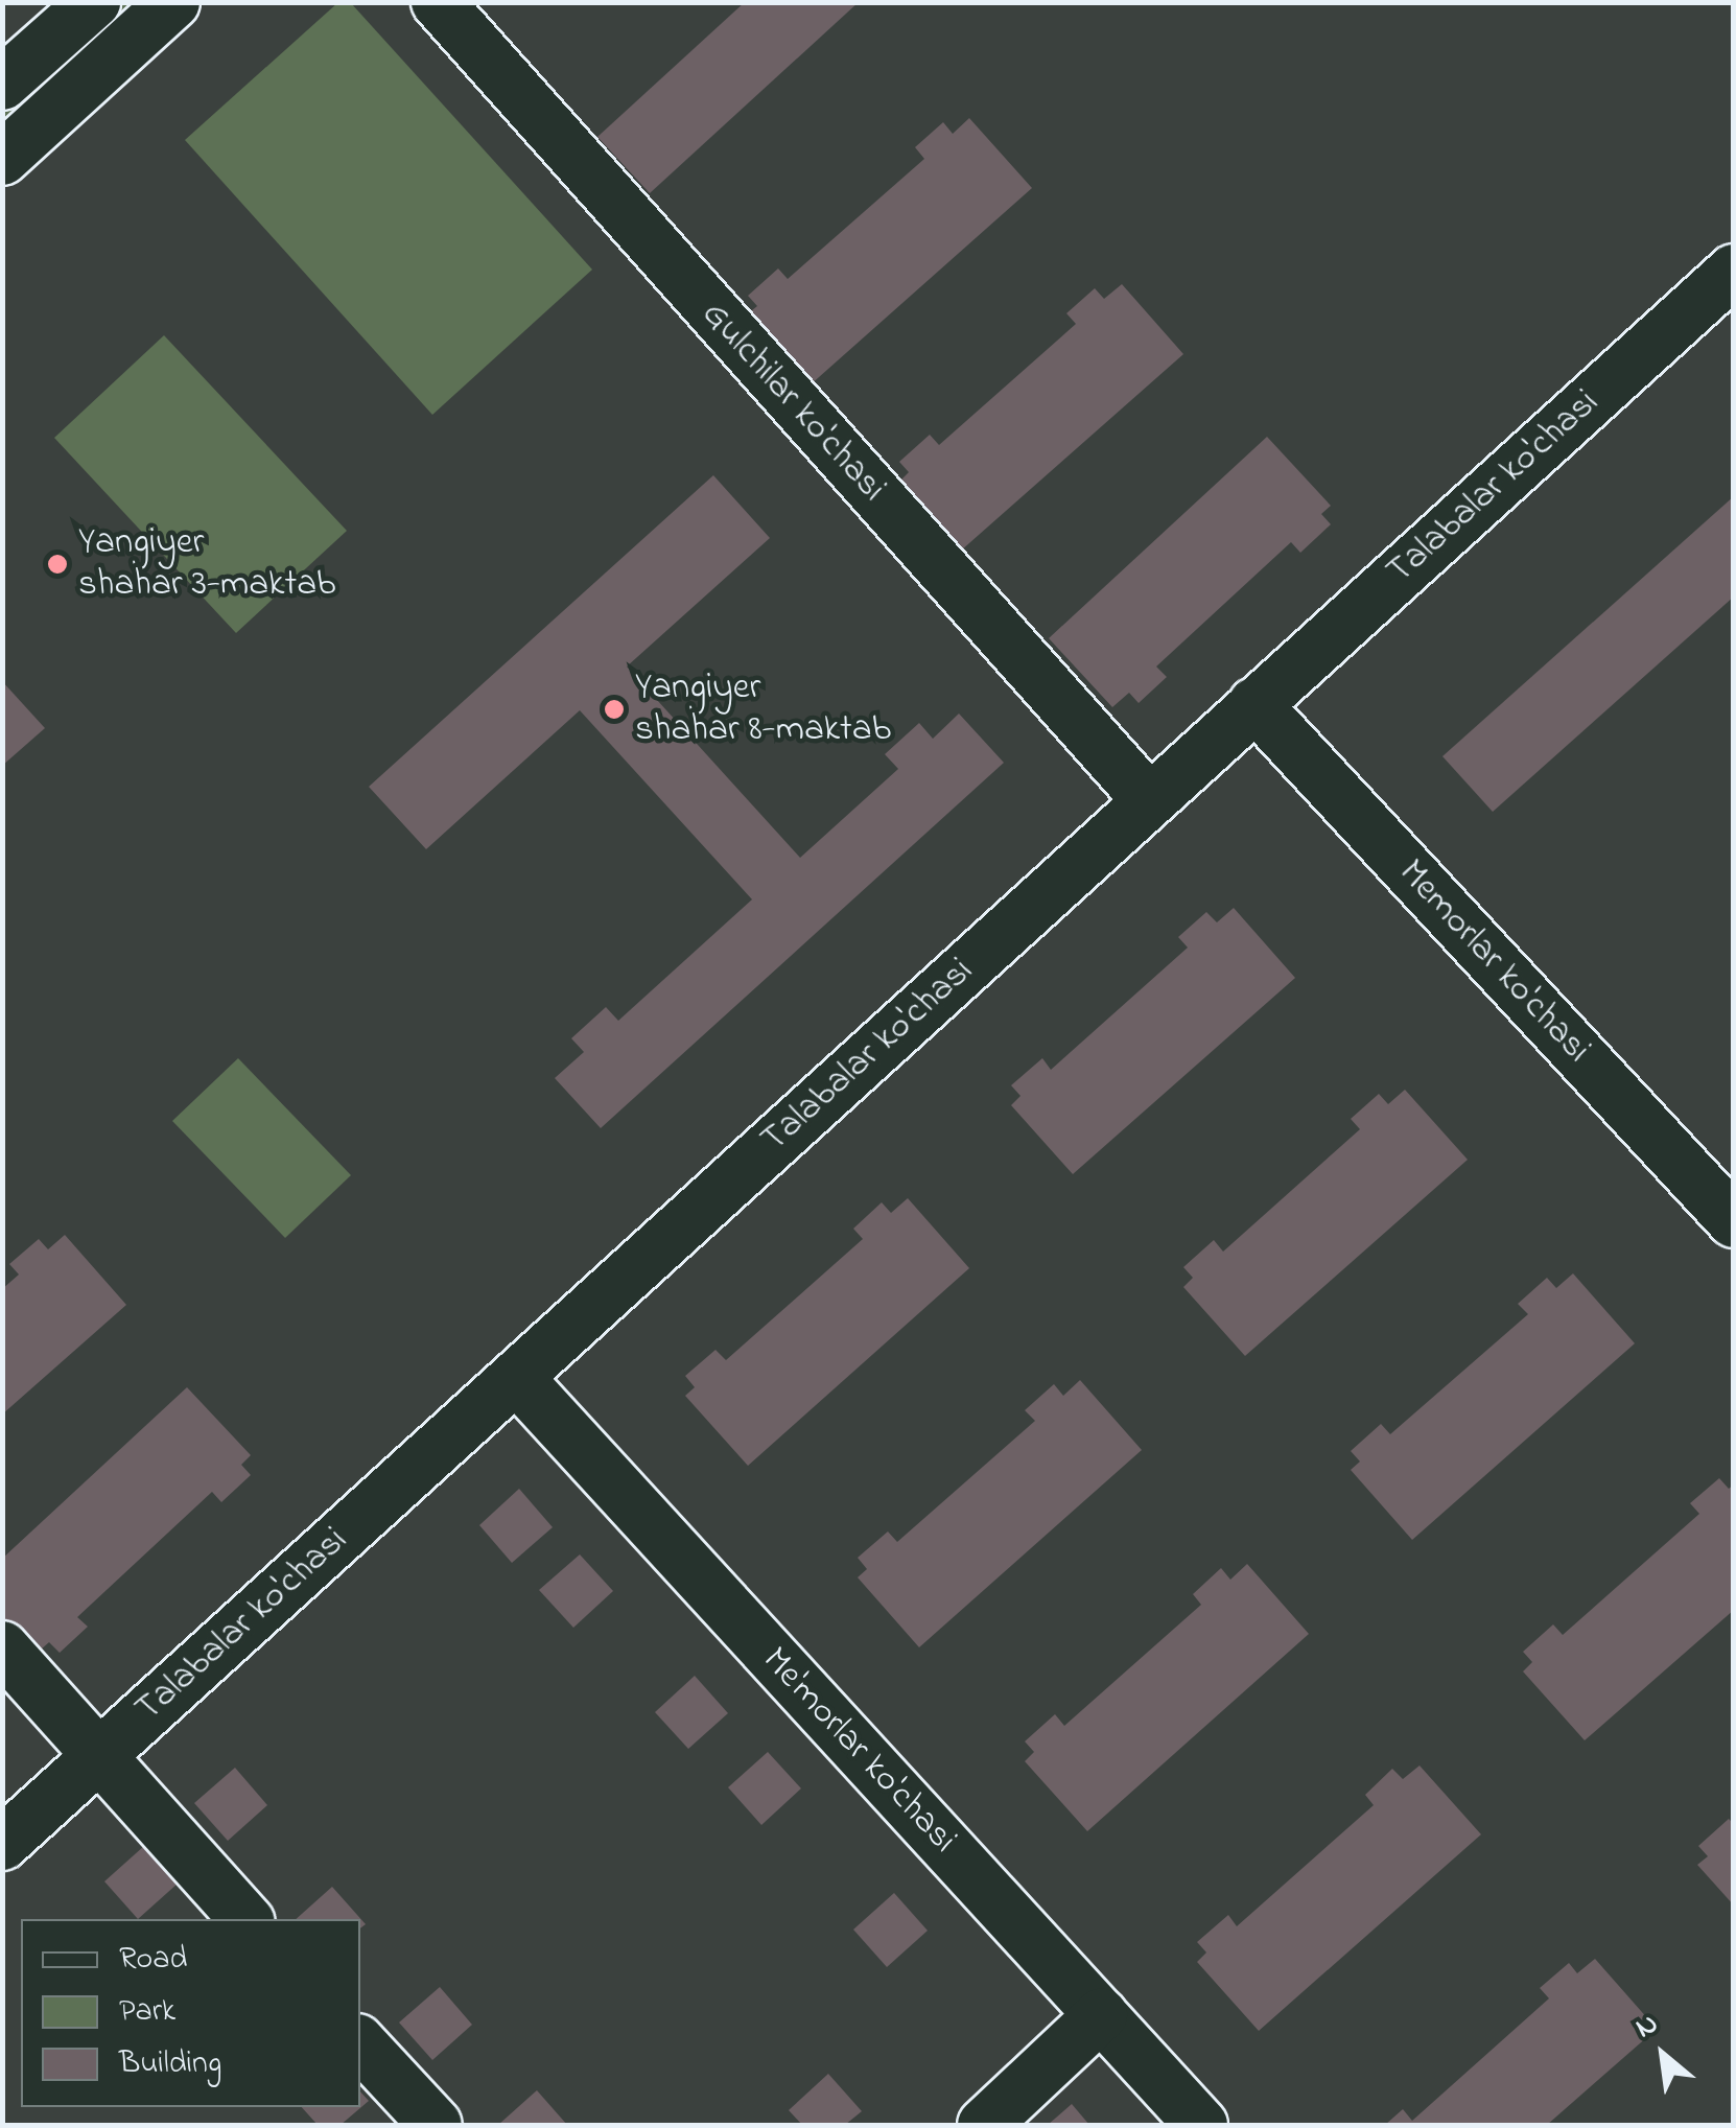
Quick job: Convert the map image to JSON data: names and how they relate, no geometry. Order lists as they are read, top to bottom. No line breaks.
{"streets":{"street":["Gulchilar ko'chasi","Talabalar ko'chasi","Memorlar ko'chasi","Me'morlar ko'chasi"]},"crossings":[["Gulchilar ko'chasi","Talabalar ko'chasi"],["Talabalar ko'chasi","Memorlar ko'chasi"],["Talabalar ko'chasi","Me'morlar ko'chasi"]],"places":["Yangiyer shahar 3-maktab","Yangiyer shahar 8-maktab"],"legend":["Road","Park","Building"],"north":"top left"}
